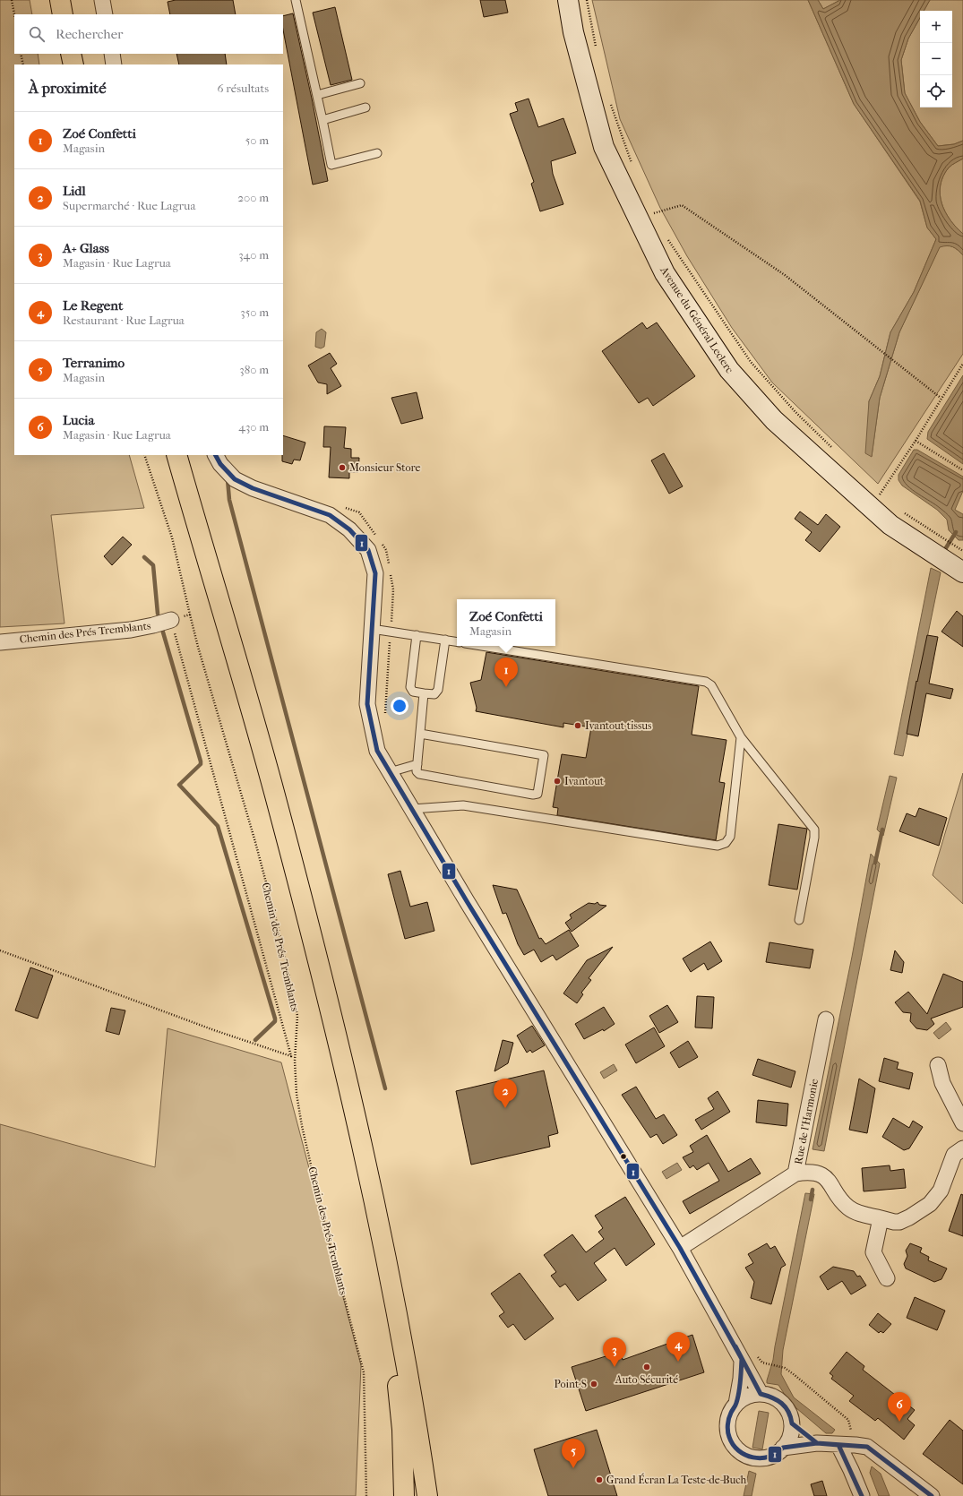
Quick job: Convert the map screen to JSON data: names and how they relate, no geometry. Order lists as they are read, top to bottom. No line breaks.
{"streets":{"main road":["Avenue du Général Leclerc"],"street":["Chemin des Prés Tremblants","Rue de l'Harmonie"]},"places":["Monsieur Store","Ivantout tissus","Ivantout","Auto Sécurité","Point S","Grand Écran La Teste-de-Buch"],"lines":["transit line 1"],"page":{"map_buttons":["+","−"],"search":"Rechercher","heading":["À proximité","6 résultats"],"list":[{"mark":"1","name":"Zoé Confetti","note":"Magasin","value":"50 m"},{"mark":"2","name":"Lidl","note":"Supermarché · Rue Lagrua","value":"200 m"},{"mark":"3","name":"A+ Glass","note":"Magasin · Rue Lagrua","value":"340 m"},{"mark":"4","name":"Le Regent","note":"Restaurant · Rue Lagrua","value":"350 m"},{"mark":"5","name":"Terranimo","note":"Magasin","value":"380 m"},{"mark":"6","name":"Lucia","note":"Magasin · Rue Lagrua","value":"430 m"}],"popup":["Zoé Confetti","Magasin"],"pins":["1","2","4","3","6","5"]}}
